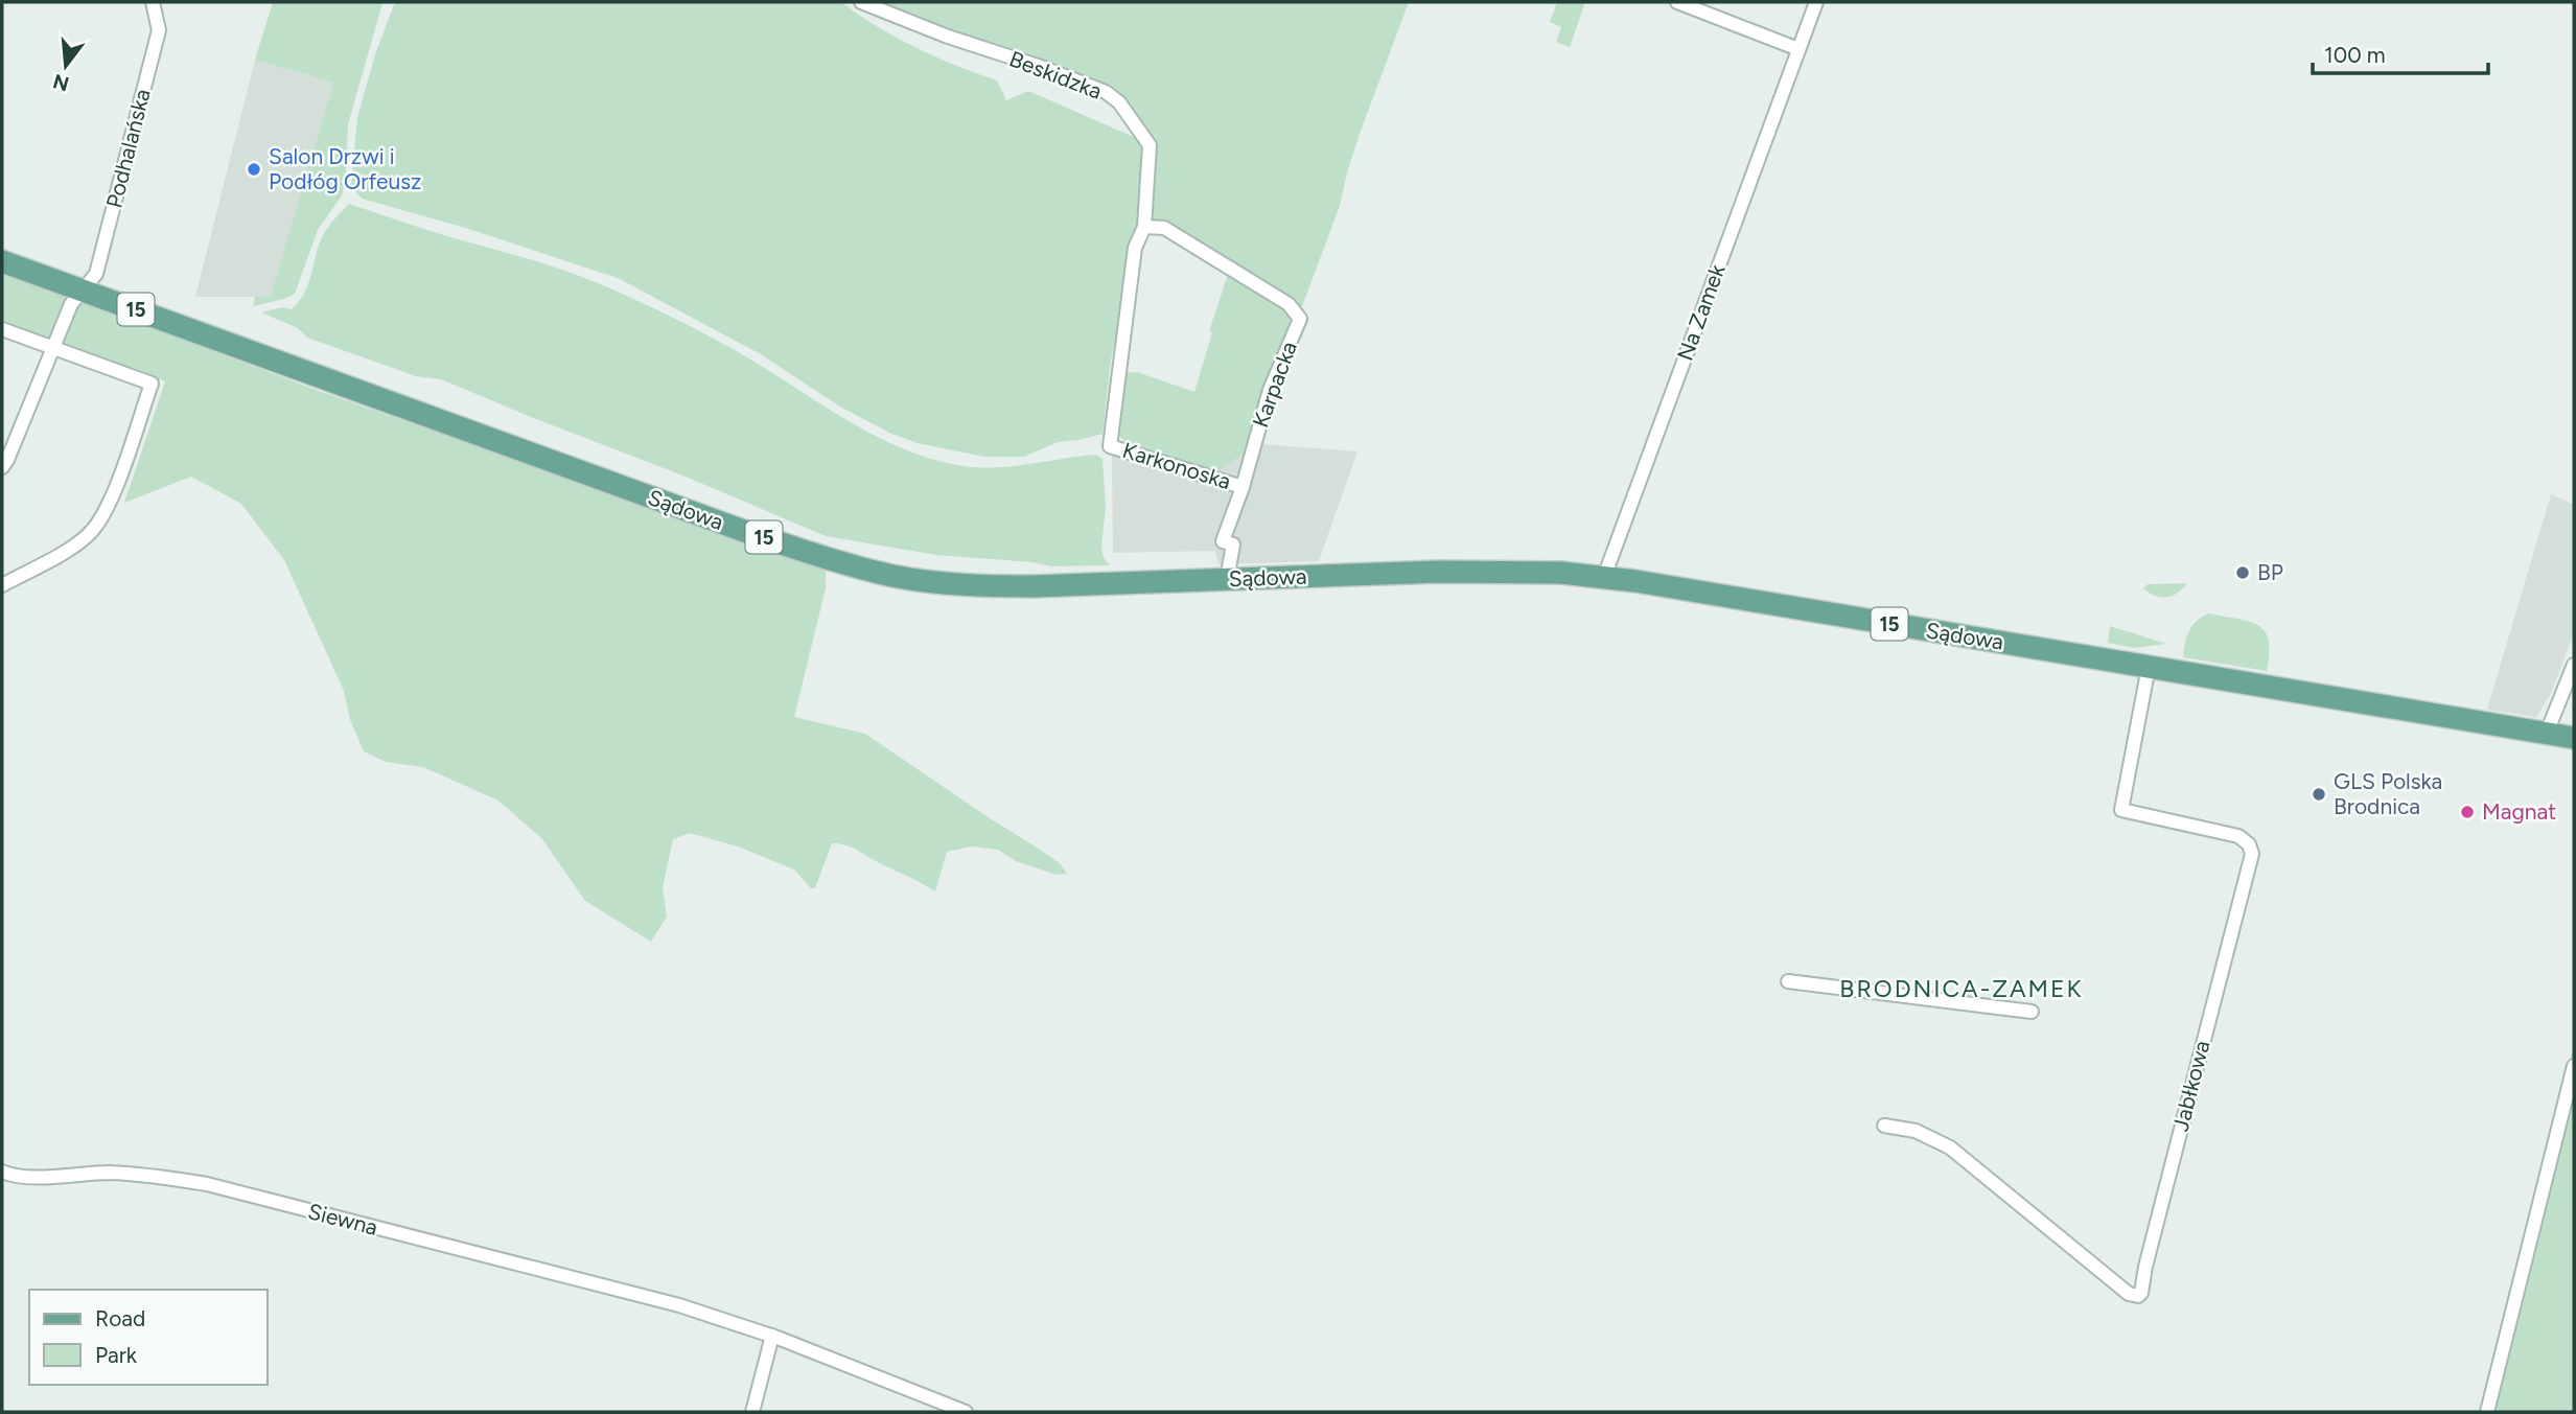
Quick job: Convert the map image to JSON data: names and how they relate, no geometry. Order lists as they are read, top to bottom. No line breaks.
{"streets":{"main road":["15","Sądowa"],"street":["Beskidzka","Podhalańska","Na Zamek","Karpacka","Karkonoska","Jabłkowa","Siewna"]},"crossings":[["Beskidzka","Karpacka"],["Beskidzka","Karkonoska"],["Podhalańska","Sądowa"],["Na Zamek","Sądowa"],["Karpacka","Karkonoska"],["Karpacka","Sądowa"],["Sądowa","Jabłkowa"]],"districts":["BRODNICA-ZAMEK"],"places":["Salon Drzwi i Podłóg Orfeusz","BP","GLS Polska Brodnica","Magnat"],"legend":["Road","Park"],"scale_bar":"100 m","north":"bottom"}
